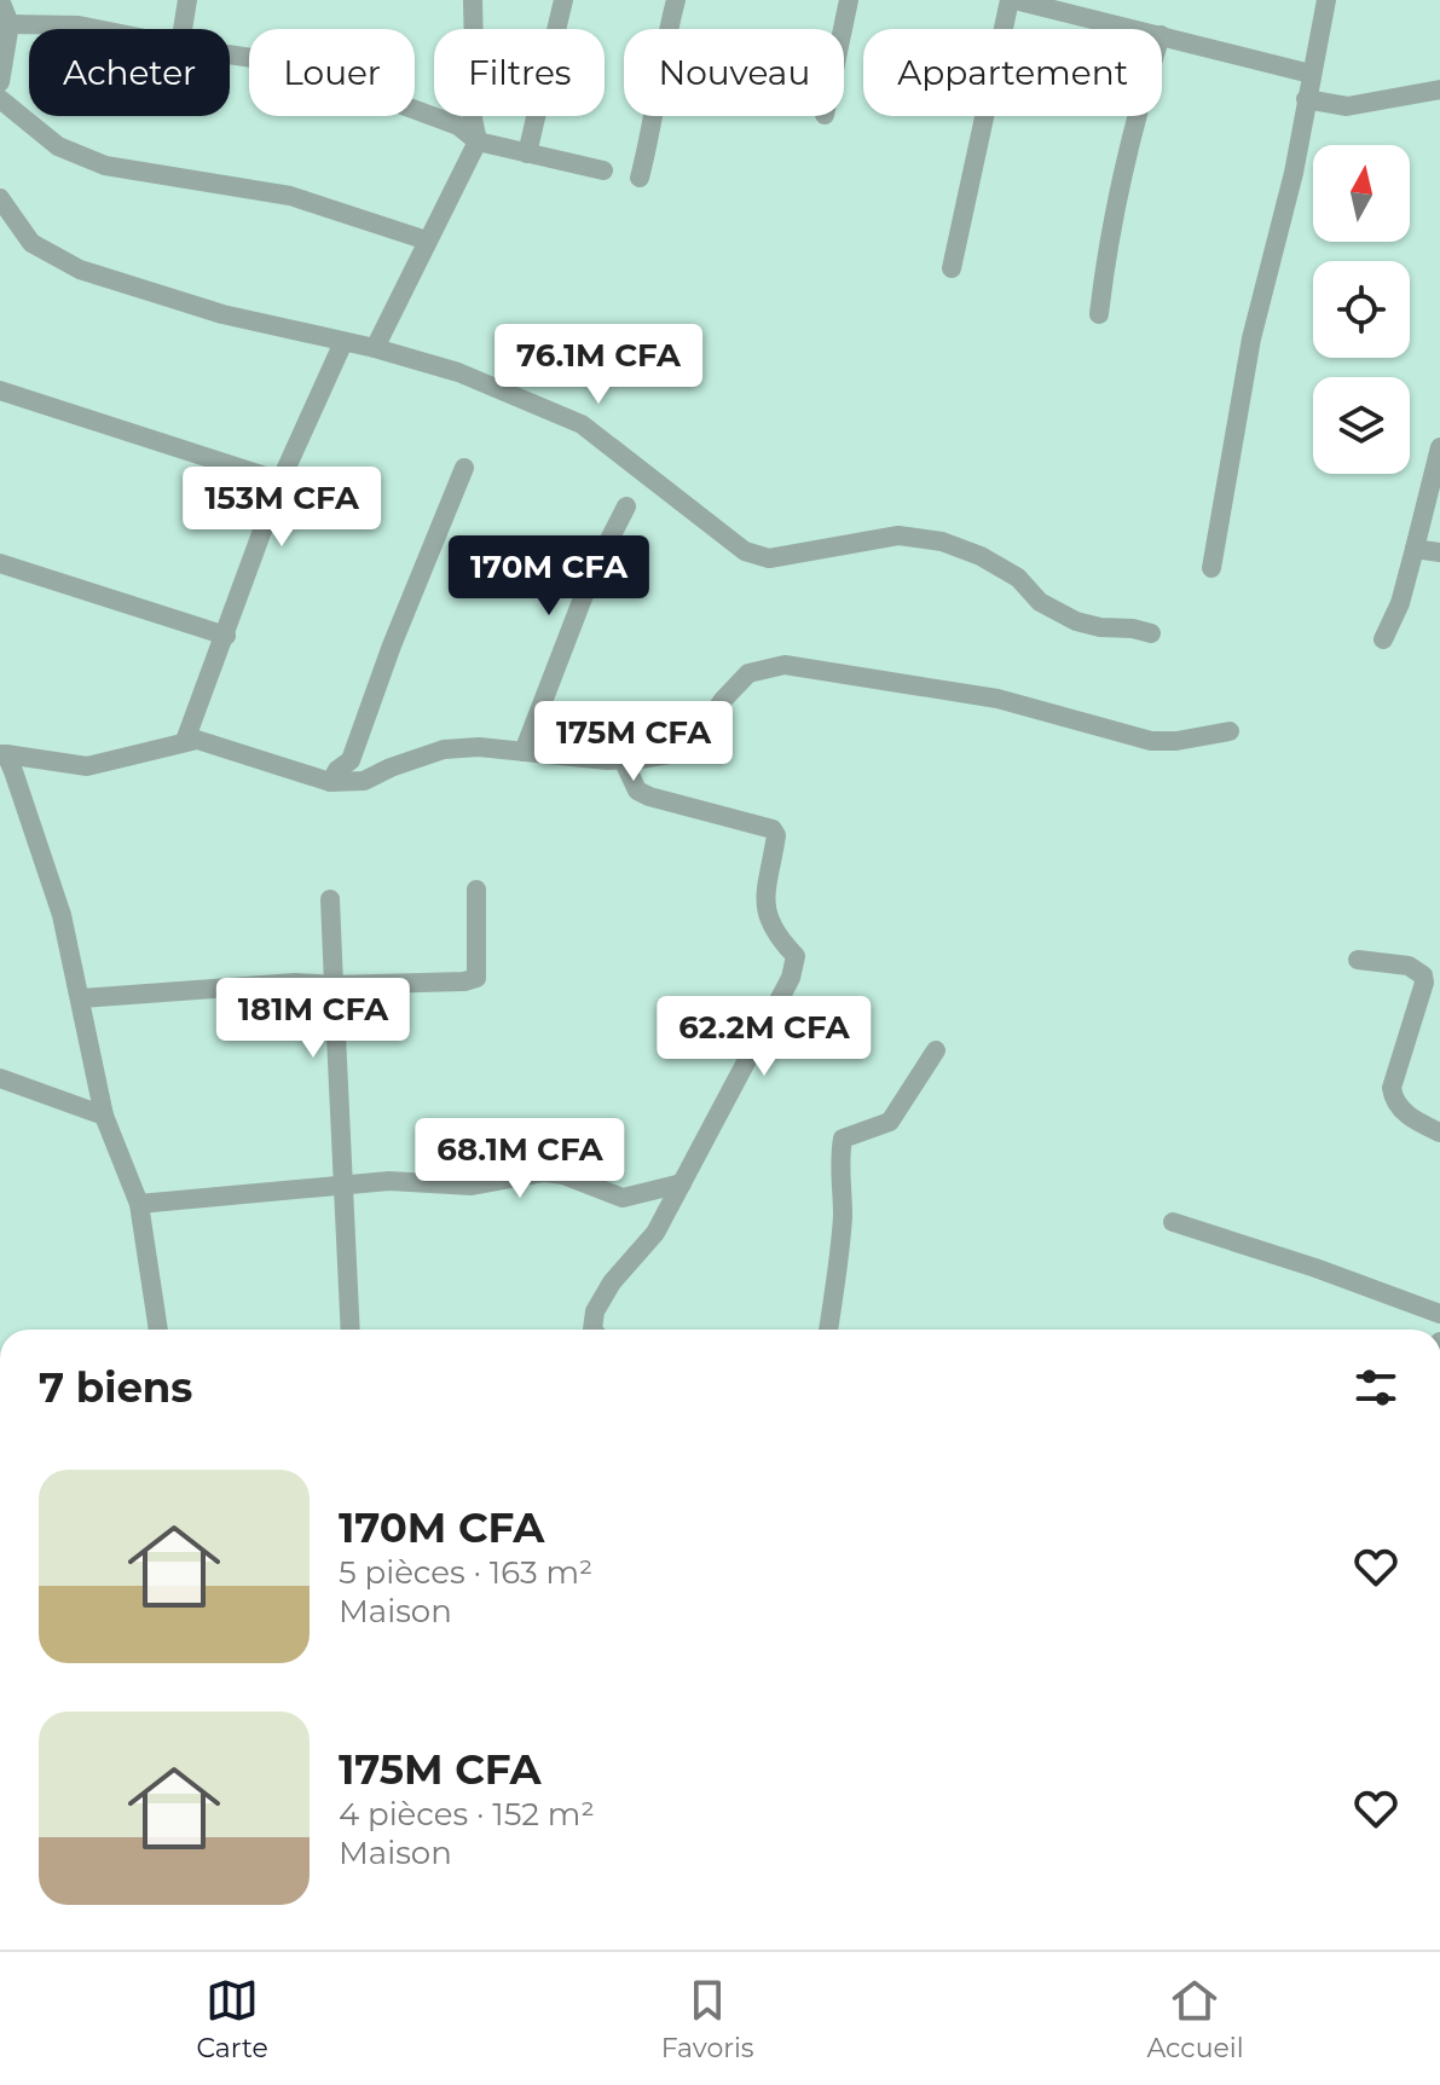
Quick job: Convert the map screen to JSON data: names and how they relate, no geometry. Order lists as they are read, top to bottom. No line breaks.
{"north":"top","page":{"chip":["Acheter","Louer","Filtres","Nouveau","Appartement"],"price":["76.1M CFA","153M CFA","170M CFA","175M CFA","181M CFA","62.2M CFA","68.1M CFA"],"heading":"7 biens","list":[{"name":"170M CFA","note":"5 pièces · 163 m² · Maison"},{"name":"175M CFA","note":"4 pièces · 152 m² · Maison"}],"tabs":["Carte","Favoris","Accueil"]}}
